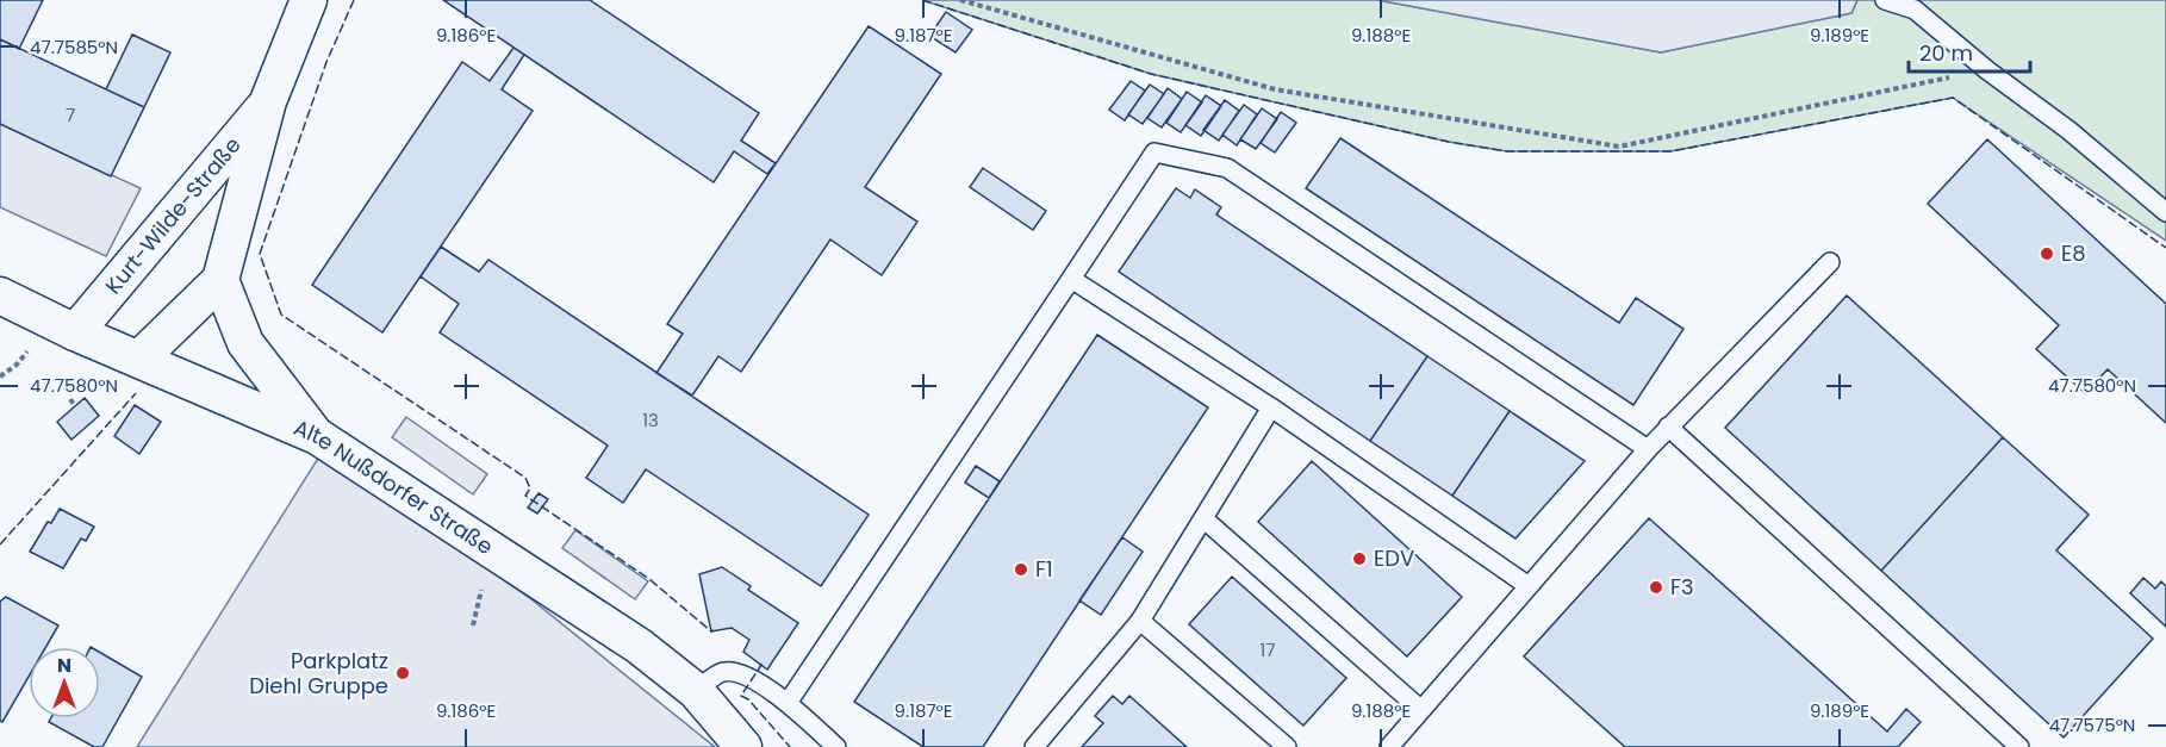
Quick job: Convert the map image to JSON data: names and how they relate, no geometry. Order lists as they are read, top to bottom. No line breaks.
{"streets":{"street":["Kurt-Wilde-Straße","Alte Nußdorfer Straße"]},"crossings":[["Kurt-Wilde-Straße","Alte Nußdorfer Straße"]],"places":["E8","EDV","F1","F3","Parkplatz Diehl Gruppe"],"house_numbers":["7","13","17"],"scale_bar":"20 m","north":"top","coordinates":["9.186°E","9.187°E","9.188°E","9.189°E","47.7585°N","47.7580°N","47.7575°N"]}
